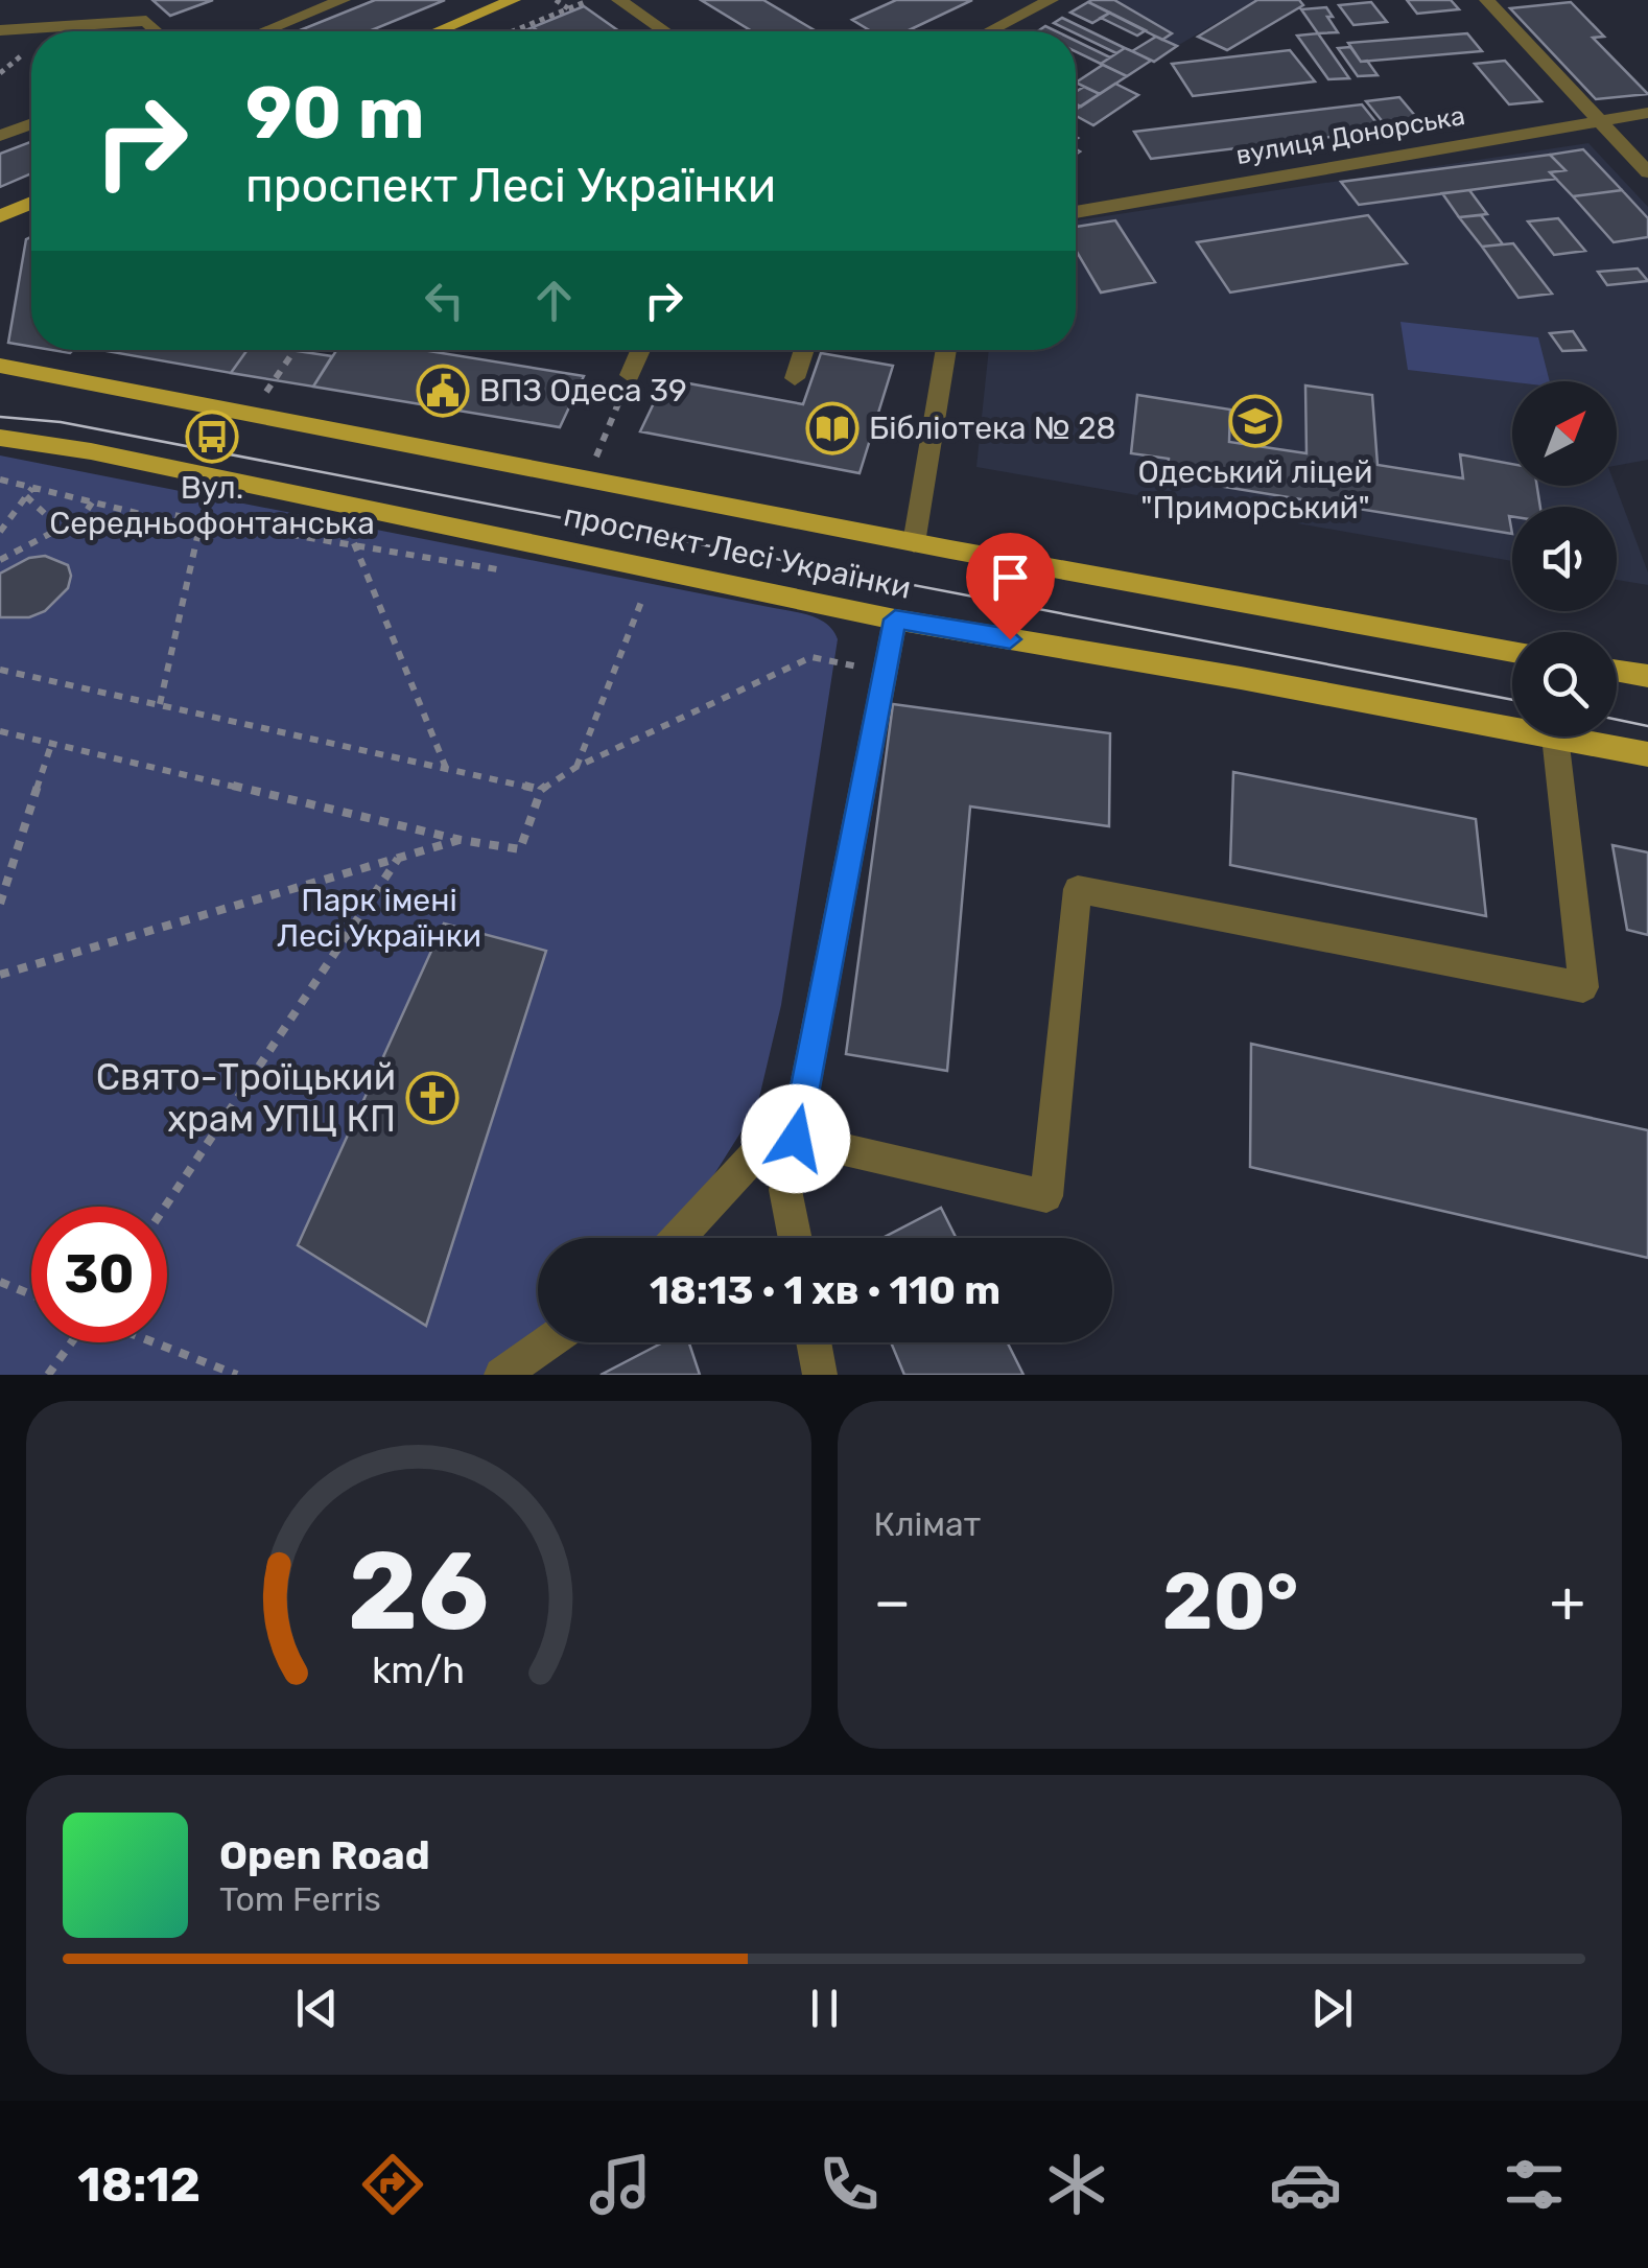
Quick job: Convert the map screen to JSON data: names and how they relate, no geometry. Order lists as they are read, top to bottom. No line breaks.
{"streets":{"main road":["проспект Лесі Українки"],"street":["вулиця Донорська"]},"parks":["Парк імені Лесі Українки"],"places":{"public building":["ВПЗ Одеса 39"],"school or university":["Одеський ліцей \"Приморський\""],"library":["Бібліотека № 28"],"bus stop":["Вул. Середньофонтанська"],"church":["Свято-Троїцький храм УПЦ КП"]},"north":"top right","page":{"turn":["90 m","проспект Лесі Українки"],"limit":"30","trip":"18:13 · 1 хв · 110 m","tile":"Клімат","heat":["−","20°","+"],"song":["Open Road","Tom Ferris"],"tabs":"18:12","gauge":["26","km/h"]}}
